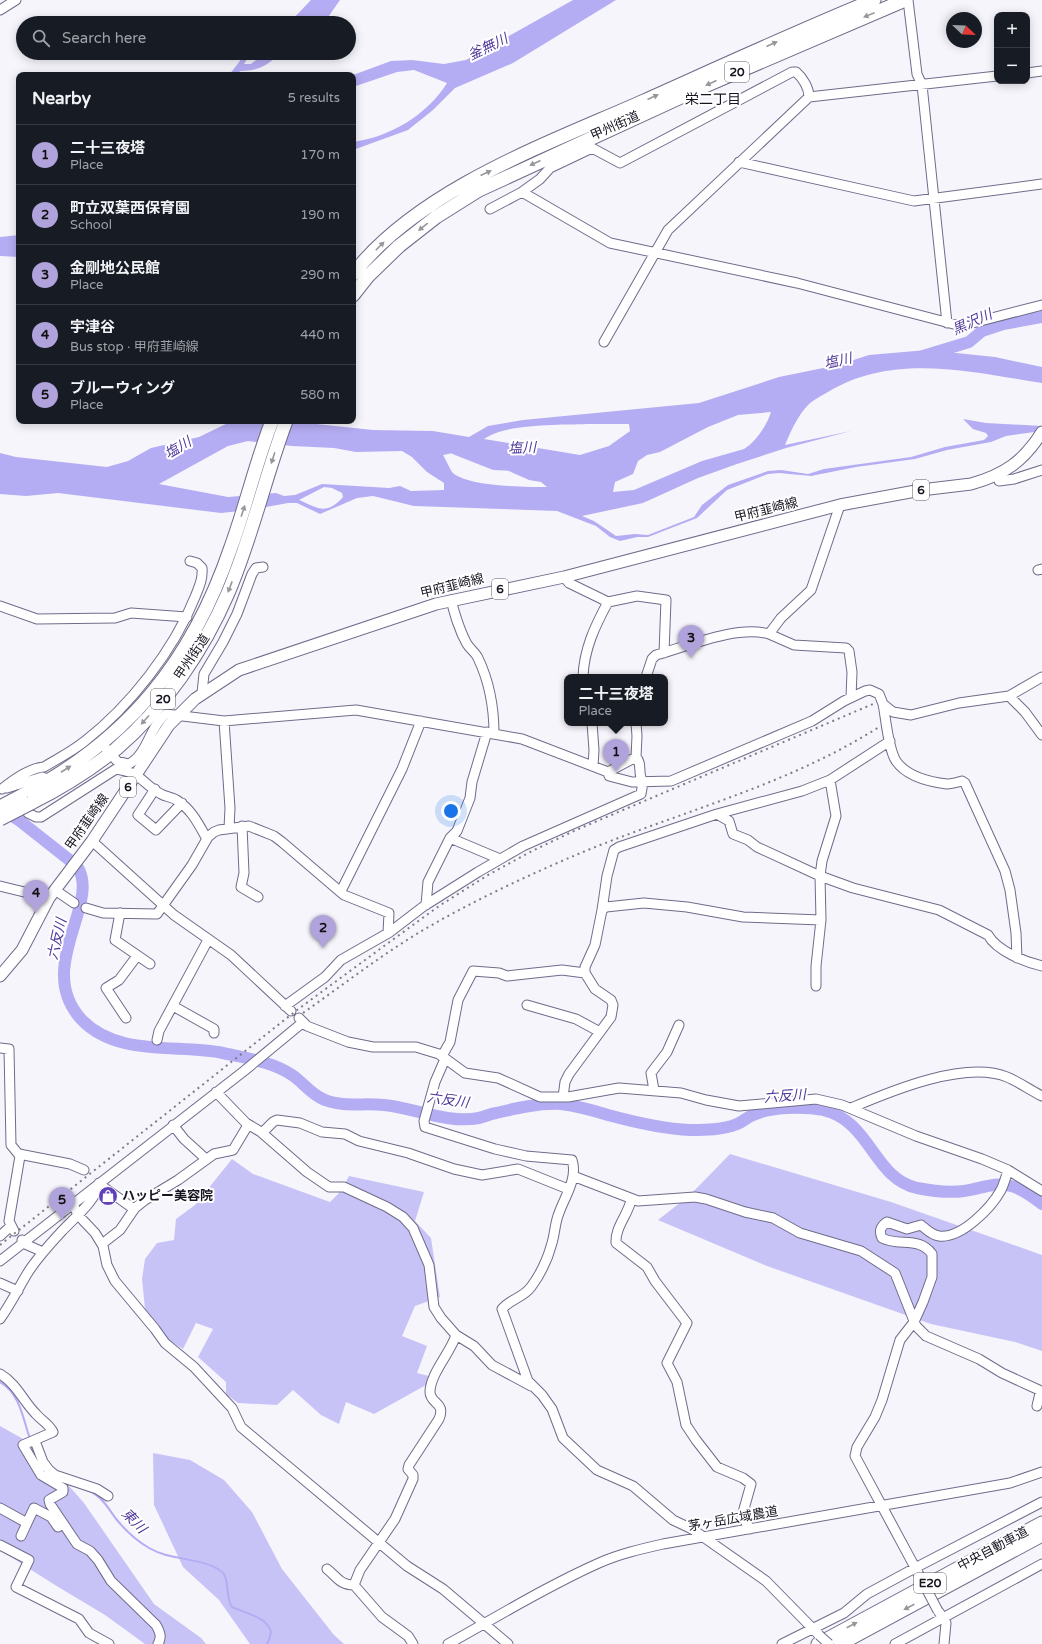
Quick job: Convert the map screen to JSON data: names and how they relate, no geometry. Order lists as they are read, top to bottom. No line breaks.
{"streets":{"highway":["20","甲州街道","中央自動車道","E20"],"main road":["6","甲府韮崎線"],"street":["茅ヶ岳広域農道"]},"districts":["栄二丁目"],"water":["釜無川","黒沢川","塩川","六反川","東川"],"places":{"shop":["ハッピー美容院"]},"north":"bottom right","page":{"map_buttons":["+","−"],"search":"Search here","heading":["Nearby","5 results"],"list":[{"mark":"1","name":"二十三夜塔","note":"Place","value":"170 m"},{"mark":"2","name":"町立双葉西保育園","note":"School","value":"190 m"},{"mark":"3","name":"金剛地公民館","note":"Place","value":"290 m"},{"mark":"4","name":"宇津谷","note":"Bus stop · 甲府韮崎線","value":"440 m"},{"mark":"5","name":"ブルーウィング","note":"Place","value":"580 m"}],"pins":["3","1","4","2","5"],"popup":["二十三夜塔","Place"]}}
